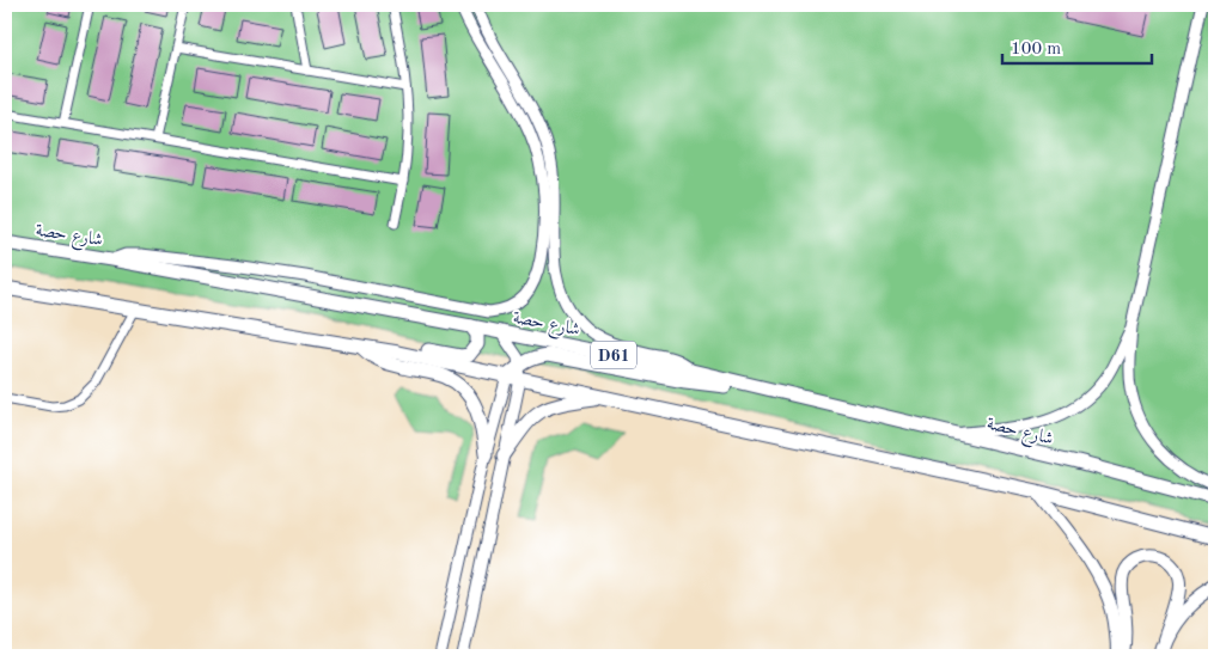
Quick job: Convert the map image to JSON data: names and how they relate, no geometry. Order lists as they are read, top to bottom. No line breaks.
{"streets":{"main road":["شارع حصة","D61"]},"scale_bar":"100 m"}
